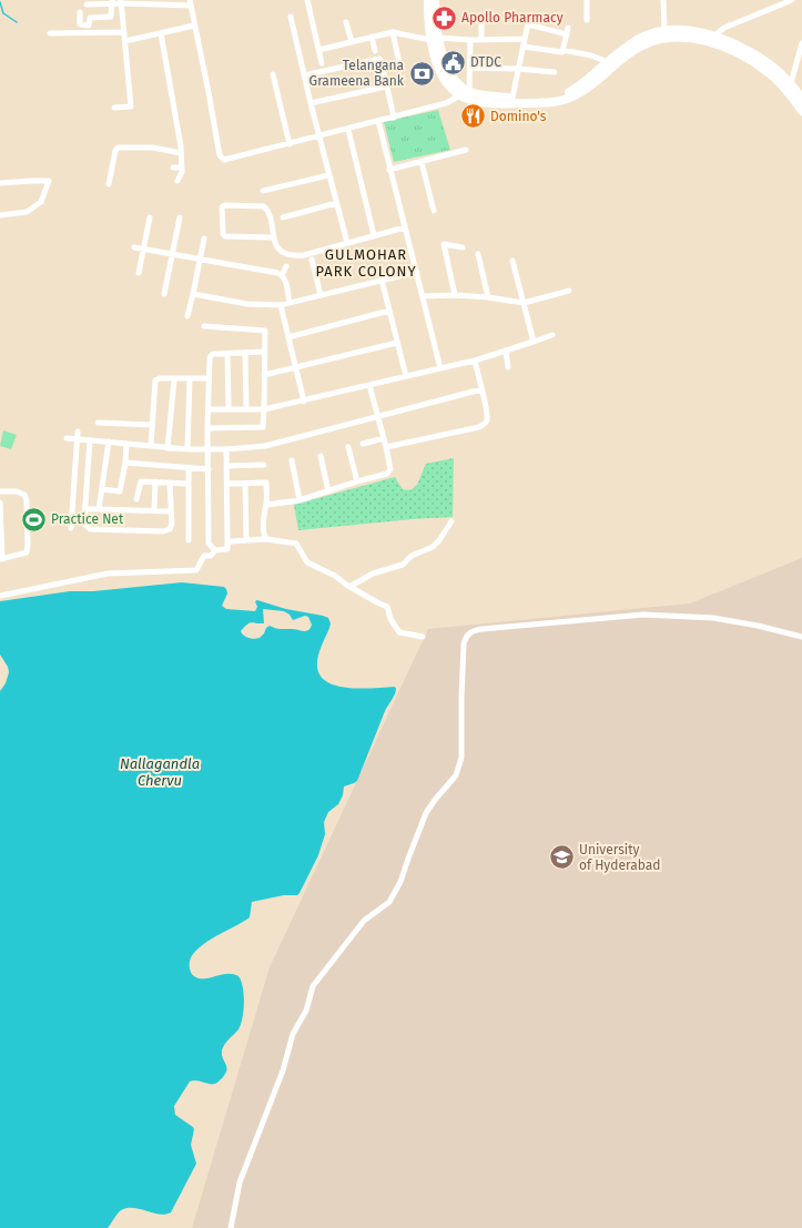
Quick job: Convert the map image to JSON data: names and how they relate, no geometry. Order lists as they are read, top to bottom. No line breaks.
{"districts":["GULMOHAR PARK COLONY"],"water":["Nallagandla Chervu"],"places":{"pharmacy":["Apollo Pharmacy"],"public building":["DTDC"],"bank":["Telangana Grameena Bank"],"restaurant":["Domino's"],"sports":["Practice Net"],"school or university":["University of Hyderabad"]}}
